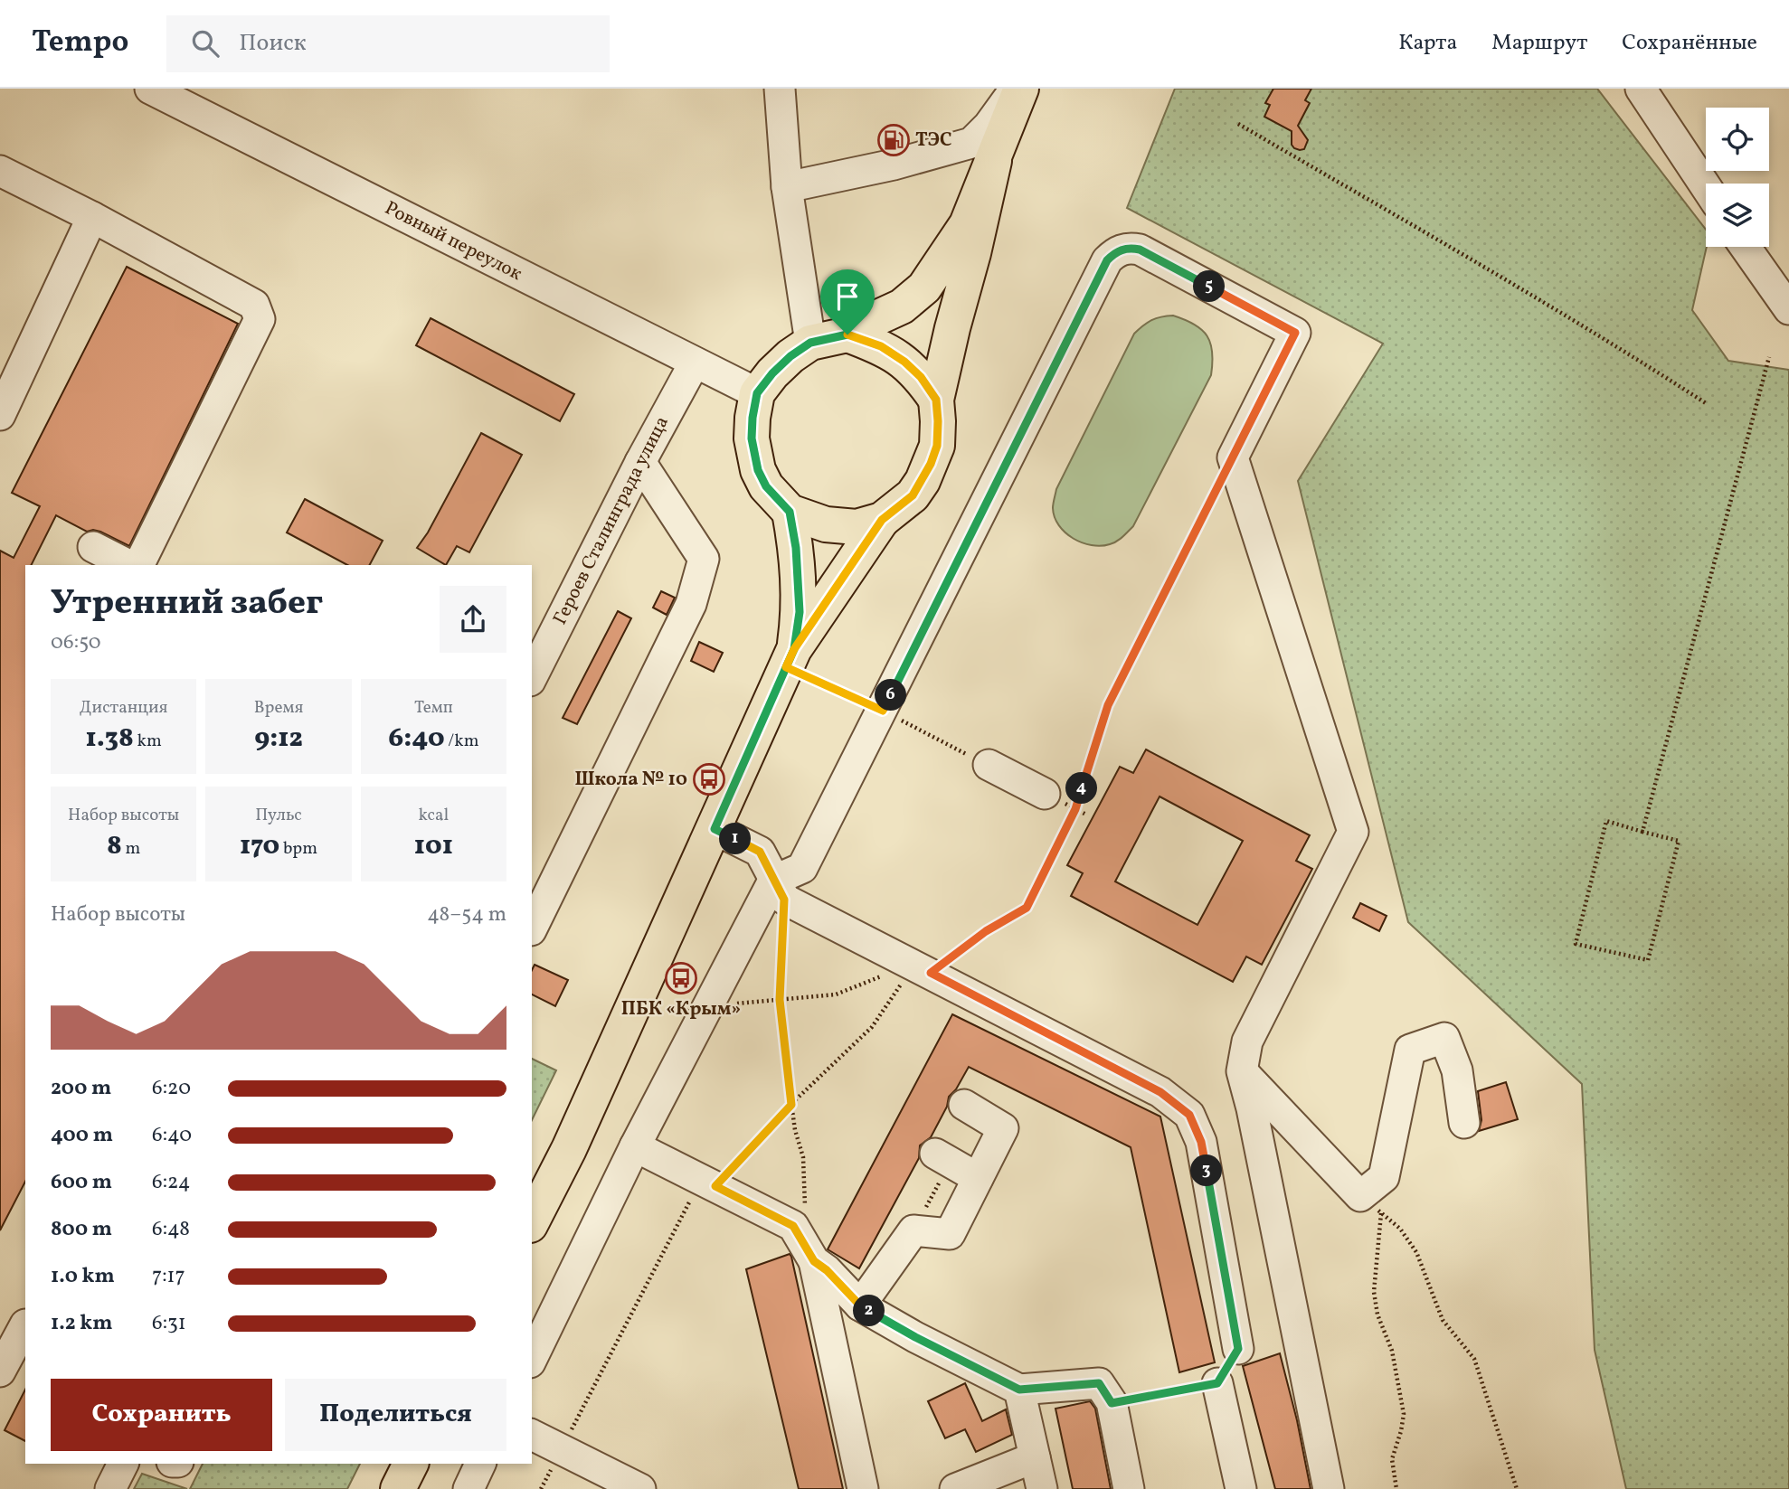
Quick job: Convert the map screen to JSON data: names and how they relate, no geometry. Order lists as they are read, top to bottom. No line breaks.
{"streets":{"street":["Ровный переулок","Героев Сталинграда улица"]},"crossings":[["Ровный переулок","Героев Сталинграда улица"]],"places":{"fuel station":["ТЭС"],"bus stop":["Школа № 10","ПБК «Крым»"]},"page":{"header":"Tempo","search":"Поиск","nav":["Карта","Маршрут","Сохранённые"],"pins":["5","6","4","1","3","2"],"heading":["Утренний забег","06:50"],"stats":[["Дистанция","1.38 km"],["Время","9:12"],["Темп","6:40 /km"],["Набор высоты","8 m"],["Пульс","170 bpm"],["kcal","101"]],"chart":["Набор высоты","48–54 m"],"list":[{"name":"200 m","note":"6:20"},{"name":"400 m","note":"6:40"},{"name":"600 m","note":"6:24"},{"name":"800 m","note":"6:48"},{"name":"1.0 km","note":"7:17"},{"name":"1.2 km","note":"6:31"}],"buttons":["Сохранить","Поделиться"]}}
